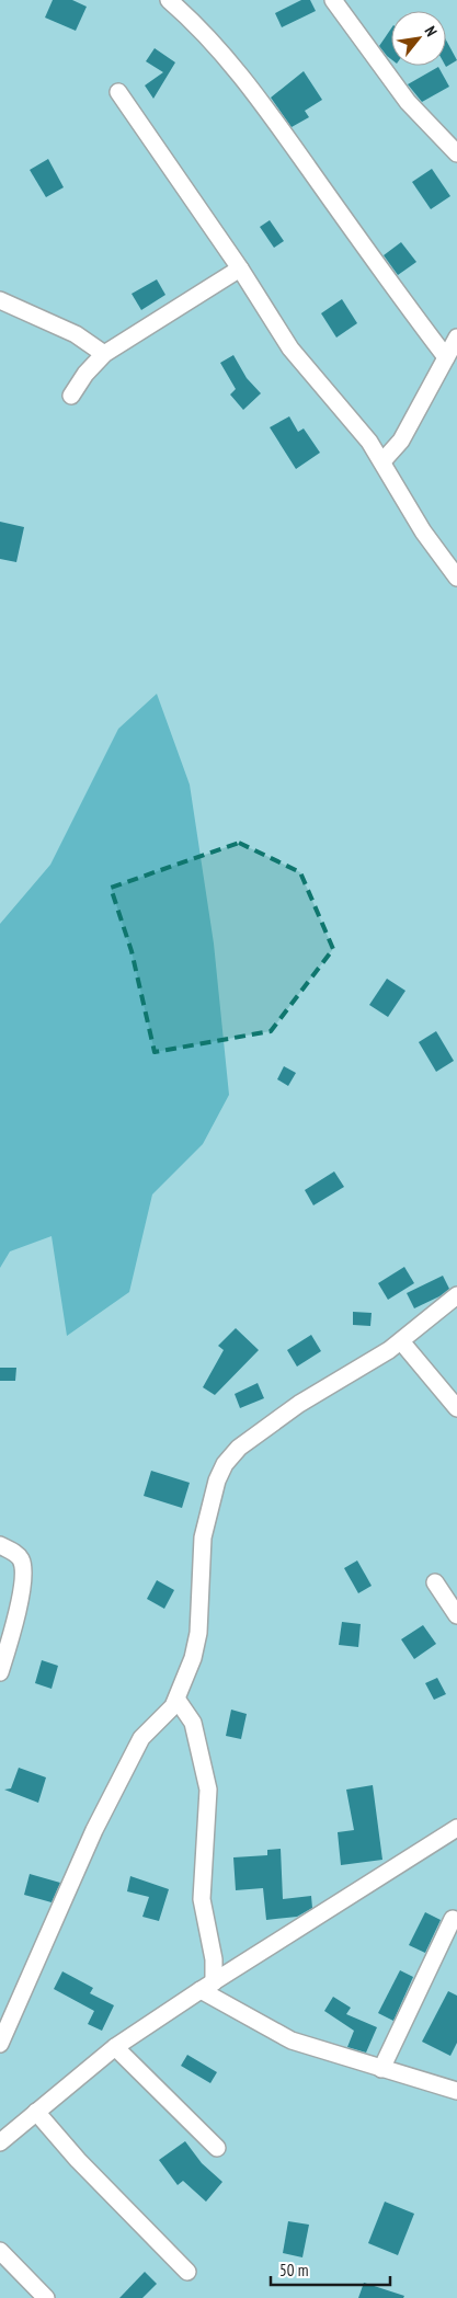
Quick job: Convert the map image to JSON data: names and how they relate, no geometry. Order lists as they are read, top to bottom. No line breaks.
{"scale_bar":"50 m","north":"top right"}
